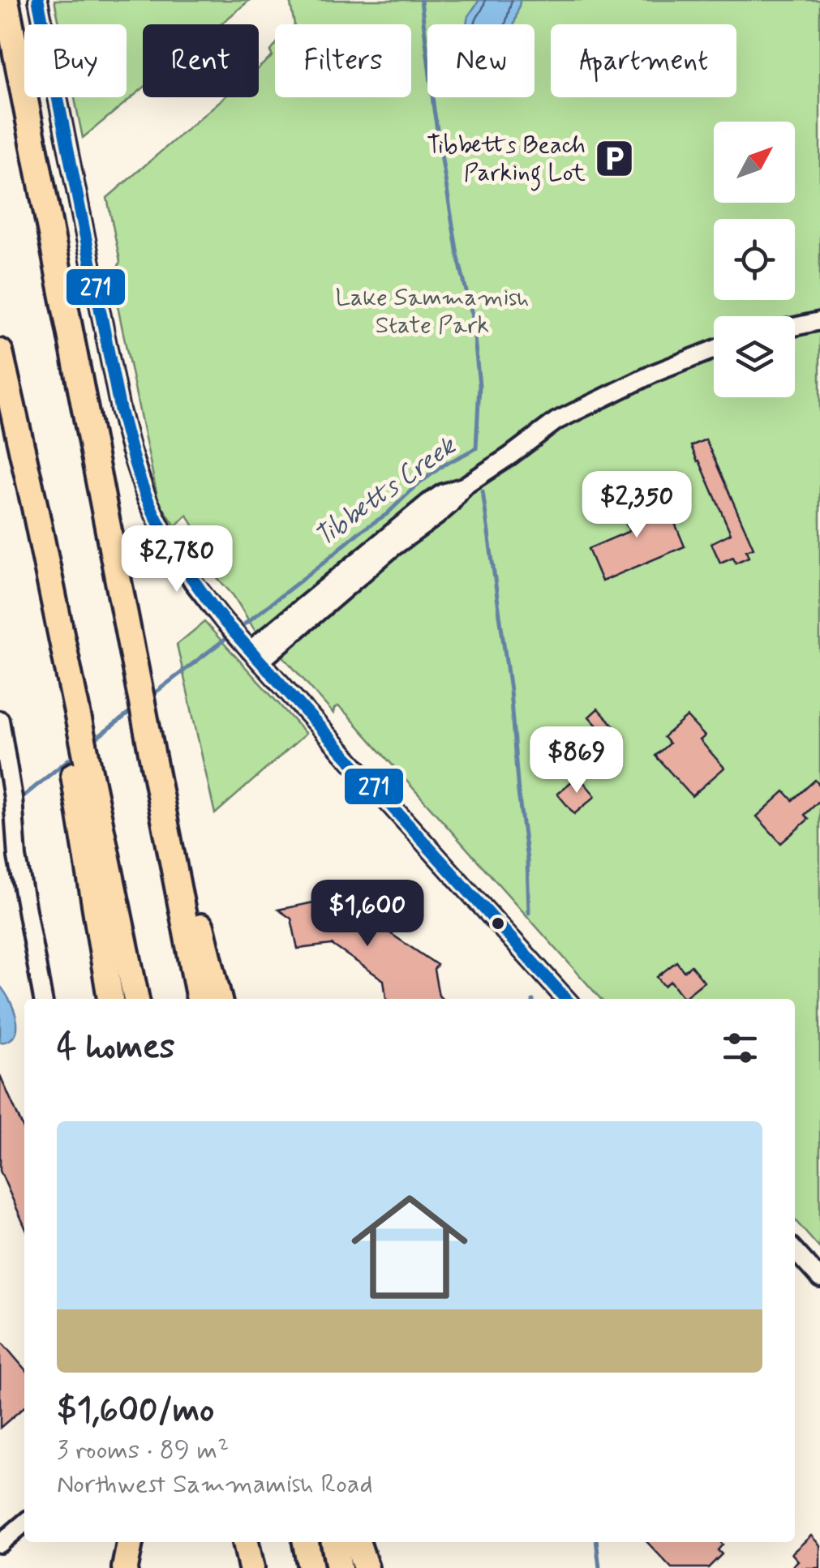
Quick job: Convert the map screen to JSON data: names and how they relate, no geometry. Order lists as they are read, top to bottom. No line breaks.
{"water":["Tibbetts Creek"],"parks":["Lake Sammamish State Park"],"places":{"parking":["Tibbetts Beach Parking Lot"]},"lines":["transit line 271"],"north":"top right","page":{"chip":["Buy","Rent","Filters","New","Apartment"],"price":["$2,350","$2,780","$869","$1,600"],"heading":"4 homes","list":[{"name":"$1,600/mo","note":"3 rooms · 89 m² · Northwest Sammamish Road"}]}}
